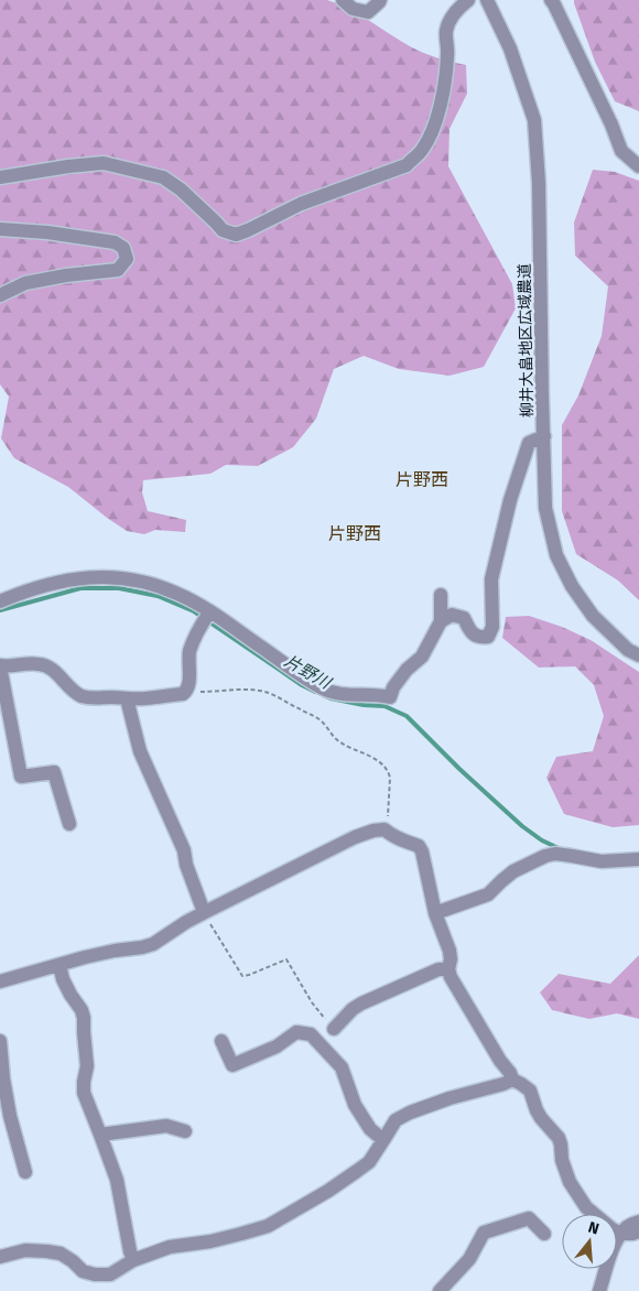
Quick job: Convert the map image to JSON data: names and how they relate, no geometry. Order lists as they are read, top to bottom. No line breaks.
{"streets":{"street":["柳井大畠地区広域農道"]},"districts":["片野西","片野西"],"water":["片野川"],"north":"top"}
